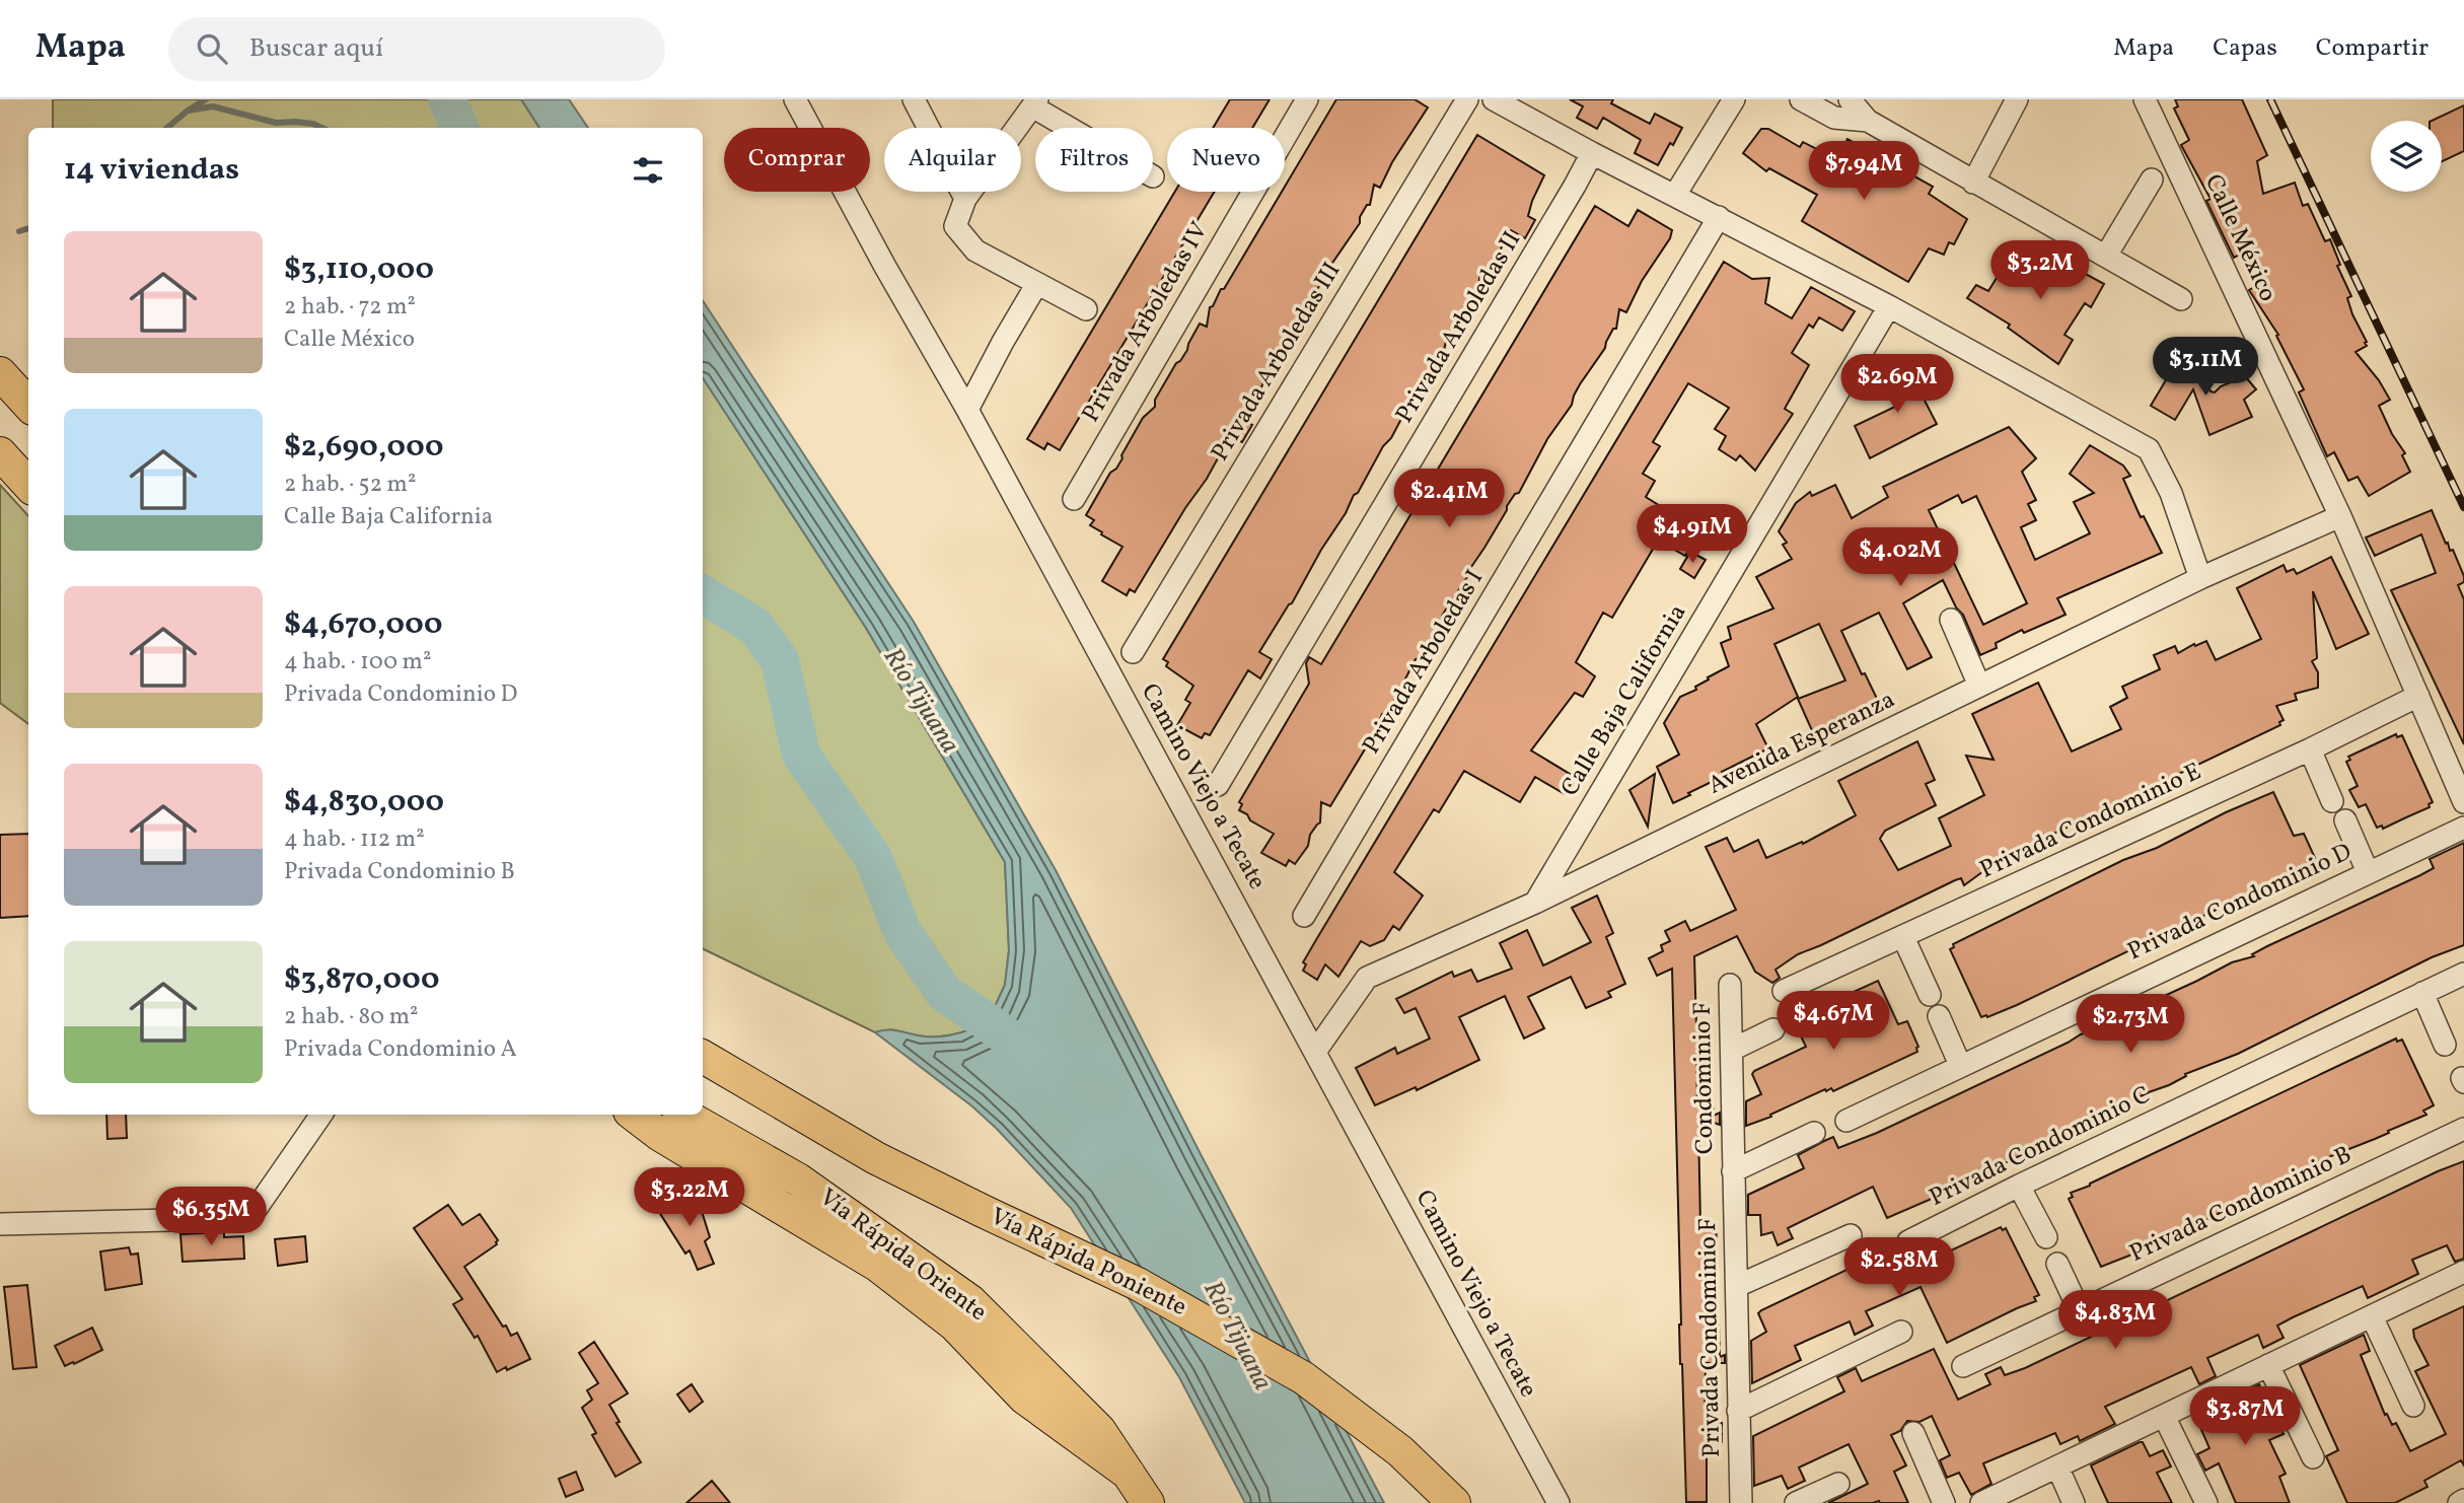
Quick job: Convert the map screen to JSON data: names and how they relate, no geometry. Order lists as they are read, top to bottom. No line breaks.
{"streets":{"highway":["Vía Rápida Oriente","Vía Rápida Poniente"],"street":["Calle México","Privada Arboledas IV","Privada Arboledas II","Privada Arboledas III","Privada Arboledas I","Calle Baja California","Avenida Esperanza","Camino Viejo a Tecate","Privada Condominio E","Privada Condominio D","Condominio F","Privada Condominio C","Privada Condominio B","Privada Condominio F"]},"crossings":[["Calle México","Avenida Esperanza"],["Calle México","Privada Condominio E"],["Calle Baja California","Avenida Esperanza"],["Avenida Esperanza","Camino Viejo a Tecate"],["Condominio F","Privada Condominio F"]],"water":["Río Tijuana"],"page":{"header":"Mapa","search":"Buscar aquí","nav":["Mapa","Capas","Compartir"],"chip":["Comprar","Alquilar","Filtros","Nuevo"],"heading":"14 viviendas","price":["$7.94M","$3.2M","$3.11M","$2.69M","$2.41M","$4.91M","$4.02M","$4.67M","$2.73M","$3.22M","$6.35M","$2.58M","$4.83M","$3.87M"],"list":[{"name":"$3,110,000","note":"2 hab. · 72 m² · Calle México"},{"name":"$2,690,000","note":"2 hab. · 52 m² · Calle Baja California"},{"name":"$4,670,000","note":"4 hab. · 100 m² · Privada Condominio D"},{"name":"$4,830,000","note":"4 hab. · 112 m² · Privada Condominio B"},{"name":"$3,870,000","note":"2 hab. · 80 m² · Privada Condominio A"}]}}
